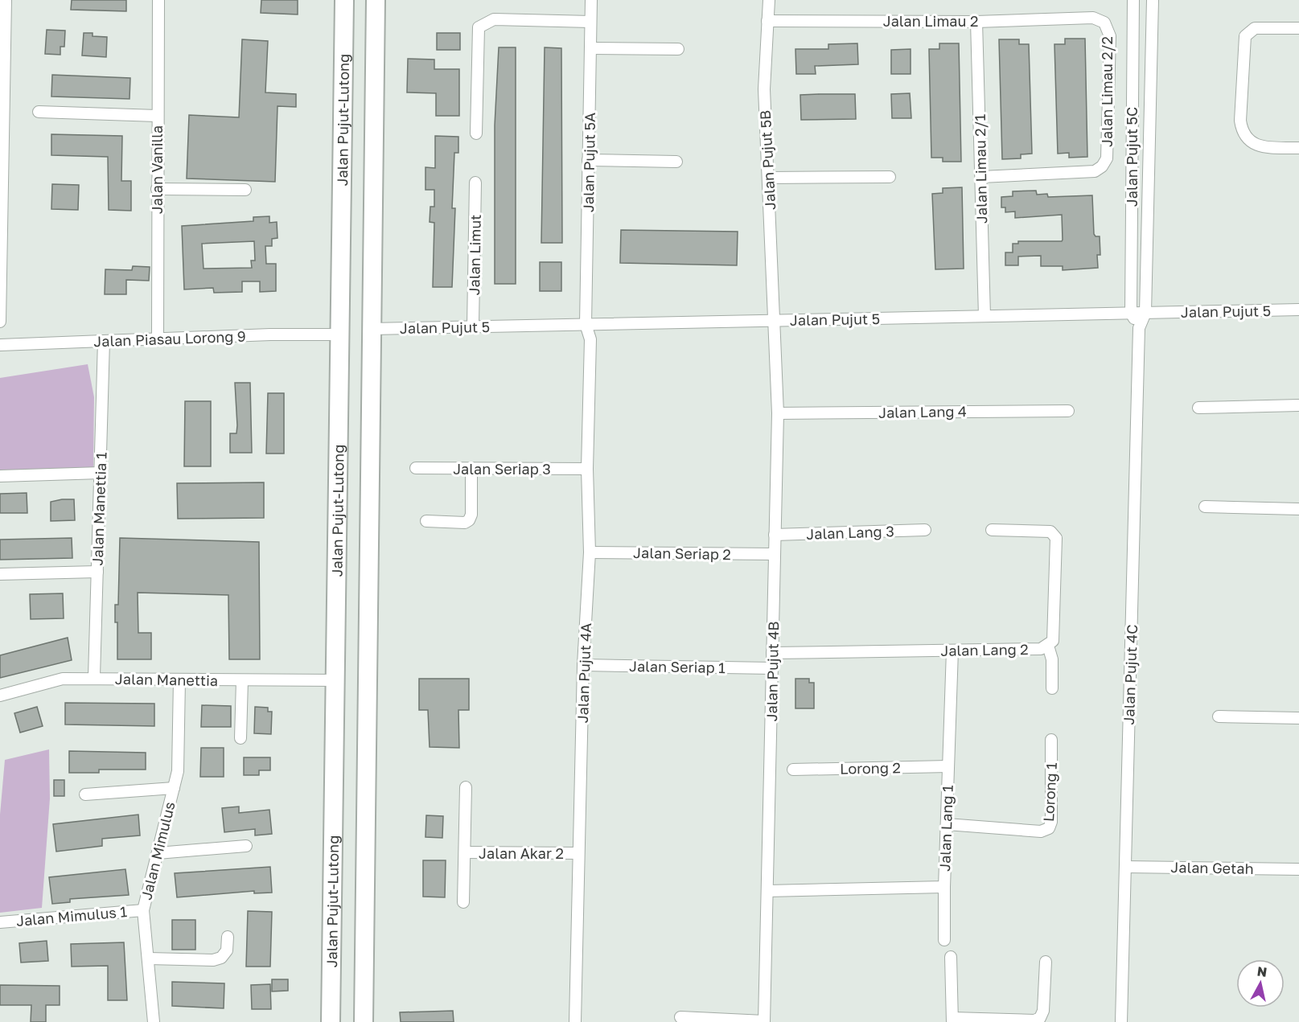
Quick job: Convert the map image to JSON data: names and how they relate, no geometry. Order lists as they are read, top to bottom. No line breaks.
{"streets":{"highway":["Jalan Pujut-Lutong"],"street":["Jalan Limau 2","Jalan Limau 2/2","Jalan Pujut 5C","Jalan Pujut 5B","Jalan Pujut 5A","Jalan Limau 2/1","Jalan Vanilla","Jalan Limut","Jalan Pujut 5","Jalan Piasau Lorong 9","Jalan Lang 4","Jalan Seriap 3","Jalan Manettia 1","Jalan Lang 3","Jalan Seriap 2","Jalan Lang 2","Jalan Seriap 1","Jalan Pujut 4B","Jalan Pujut 4A","Jalan Pujut 4C","Jalan Manettia","Lorong 2","Lorong 1","Jalan Lang 1","Jalan Mimulus","Jalan Akar 2","Jalan Getah","Jalan Mimulus 1"]},"crossings":[["Jalan Limau 2","Jalan Limau 2/2"],["Jalan Limau 2","Jalan Pujut 5B"],["Jalan Limau 2","Jalan Limau 2/1"],["Jalan Limau 2/2","Jalan Limau 2/1"],["Jalan Pujut-Lutong","Jalan Piasau Lorong 9"],["Jalan Pujut-Lutong","Jalan Manettia"],["Jalan Pujut 5C","Jalan Pujut 5"],["Jalan Pujut 5B","Jalan Pujut 5"],["Jalan Pujut 5B","Jalan Pujut 4B"],["Jalan Pujut 5A","Jalan Pujut 5"],["Jalan Pujut 5A","Jalan Pujut 4A"],["Jalan Limau 2/1","Jalan Pujut 5"],["Jalan Vanilla","Jalan Piasau Lorong 9"],["Jalan Limut","Jalan Pujut 5"],["Jalan Pujut 5","Jalan Pujut 4B"],["Jalan Pujut 5","Jalan Pujut 4A"],["Jalan Piasau Lorong 9","Jalan Manettia 1"],["Jalan Lang 4","Jalan Pujut 4B"],["Jalan Seriap 3","Jalan Pujut 4A"],["Jalan Manettia 1","Jalan Manettia"],["Jalan Lang 3","Jalan Pujut 4B"],["Jalan Seriap 2","Jalan Pujut 4B"],["Jalan Seriap 2","Jalan Pujut 4A"],["Jalan Lang 2","Jalan Pujut 4B"],["Jalan Lang 2","Jalan Lang 1"],["Jalan Seriap 1","Jalan Pujut 4B"],["Jalan Seriap 1","Jalan Pujut 4A"],["Jalan Pujut 4B","Jalan Lang 1"],["Jalan Pujut 4A","Jalan Akar 2"],["Jalan Pujut 4C","Jalan Getah"],["Jalan Manettia","Jalan Mimulus"],["Lorong 2","Jalan Lang 1"],["Lorong 1","Jalan Lang 1"],["Jalan Mimulus","Jalan Mimulus 1"]],"north":"top"}
